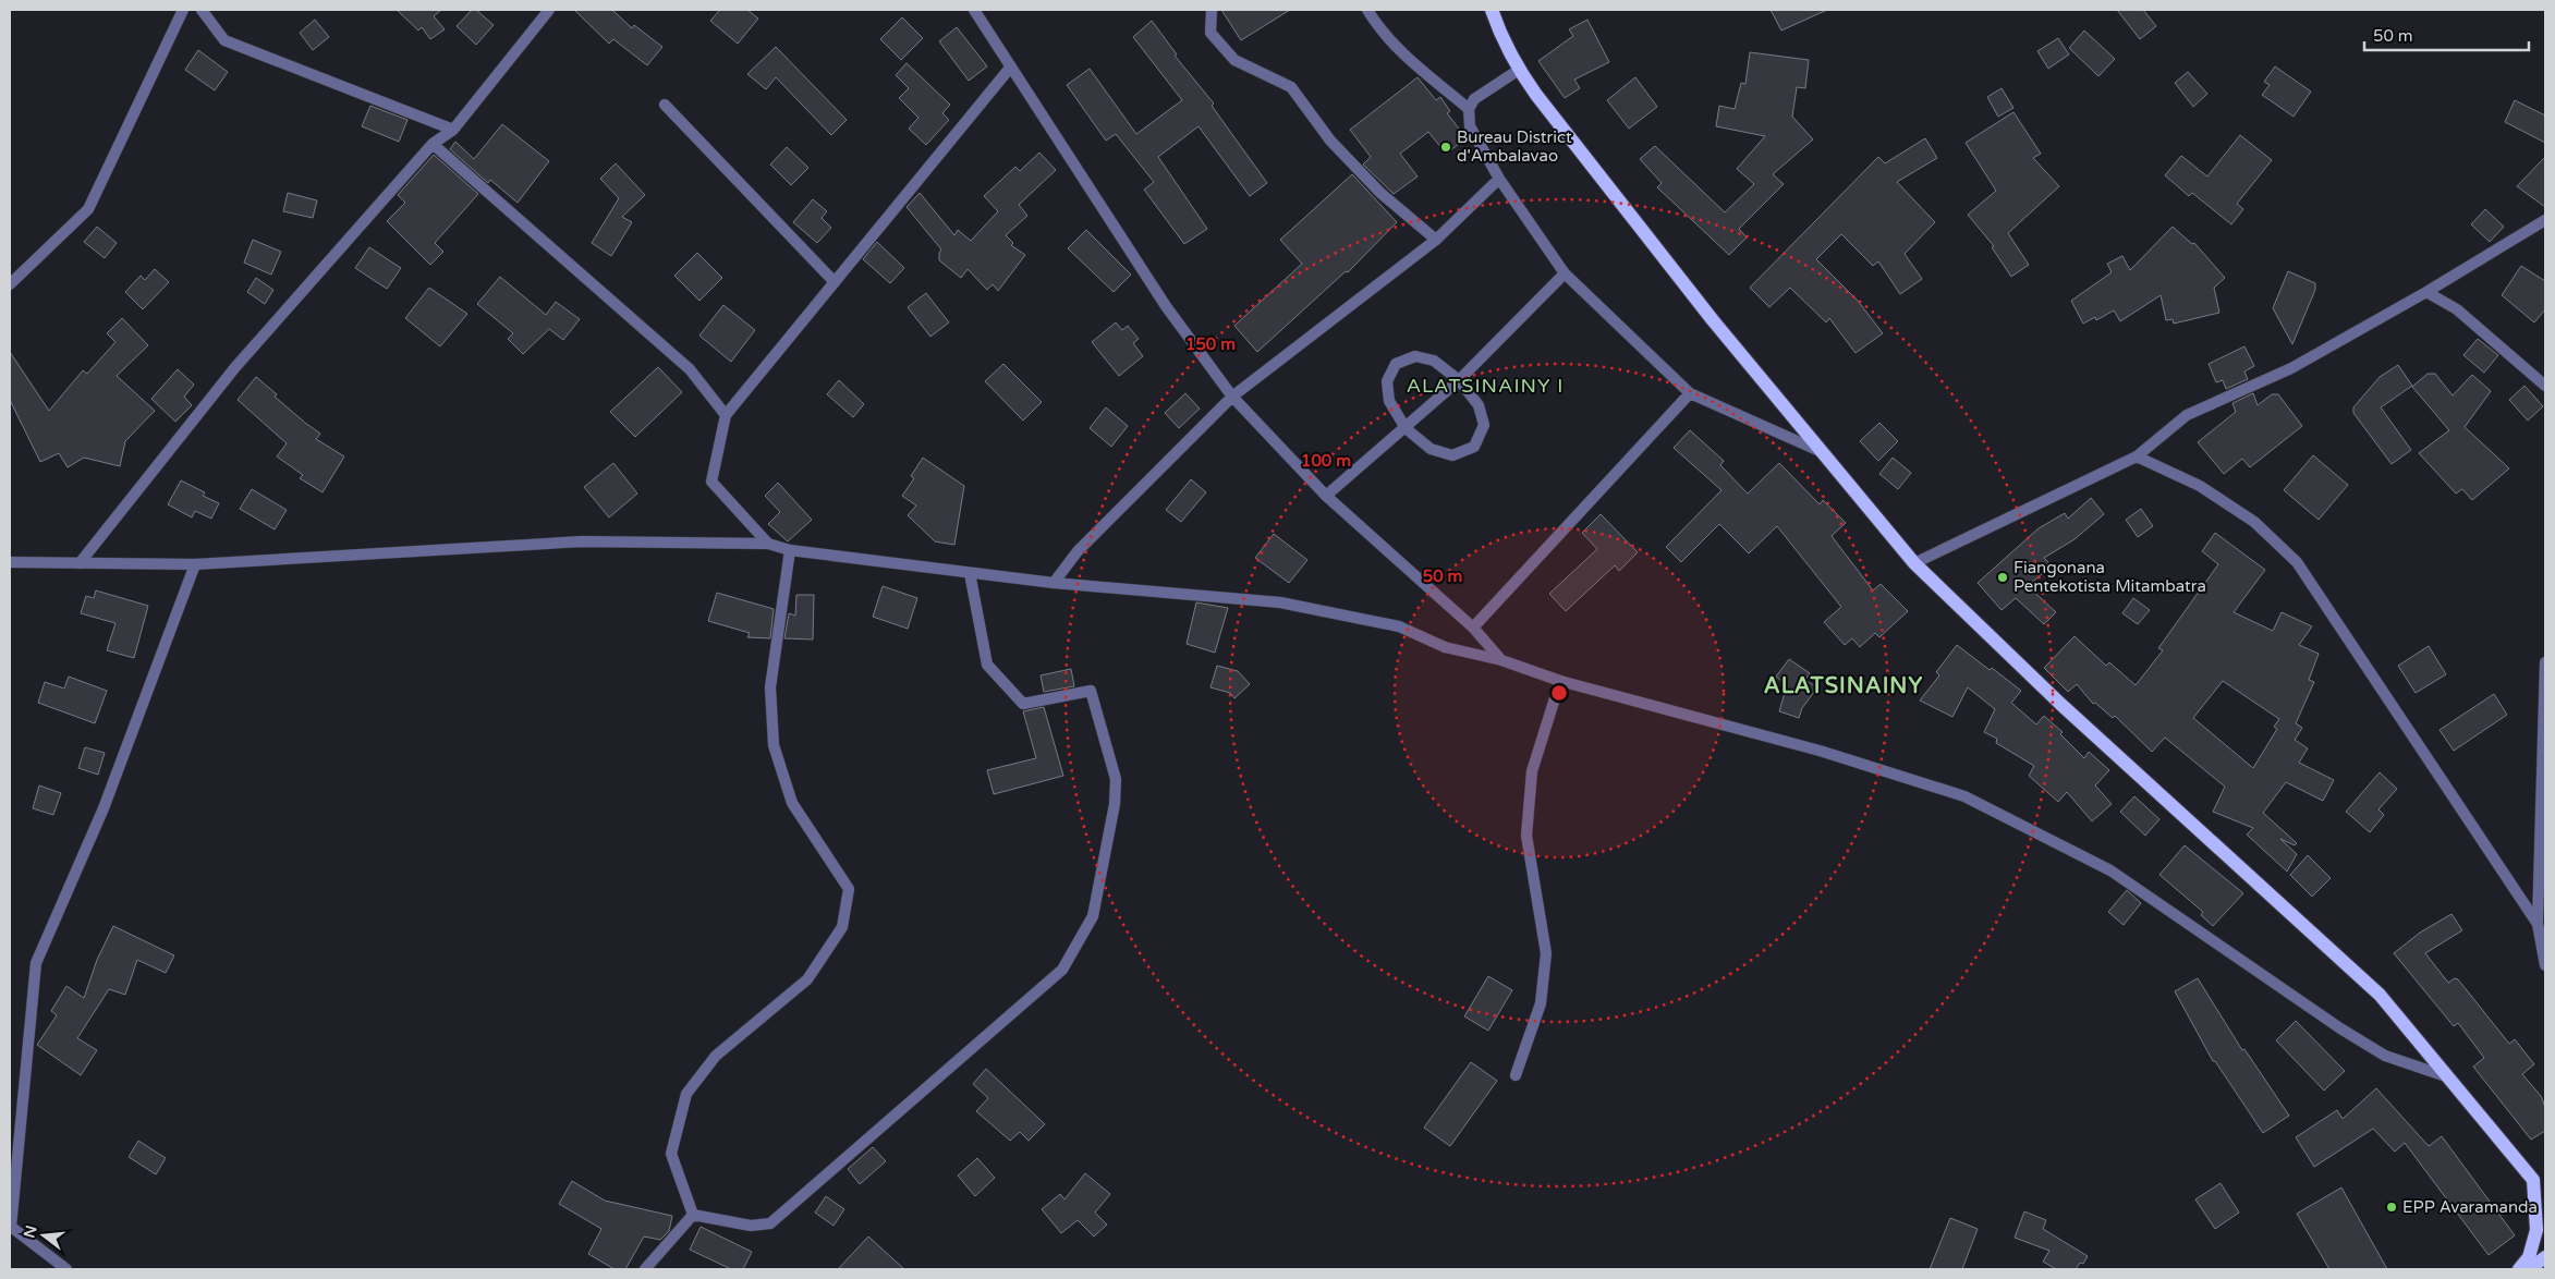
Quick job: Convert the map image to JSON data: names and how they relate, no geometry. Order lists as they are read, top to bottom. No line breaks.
{"districts":["ALATSINAINY I","ALATSINAINY"],"places":["Bureau District d'Ambalavao","Fiangonana Pentekotista Mitambatra","EPP Avaramanda"],"scale_bar":"50 m","north":"left","rings":["150 m","100 m","50 m"]}
